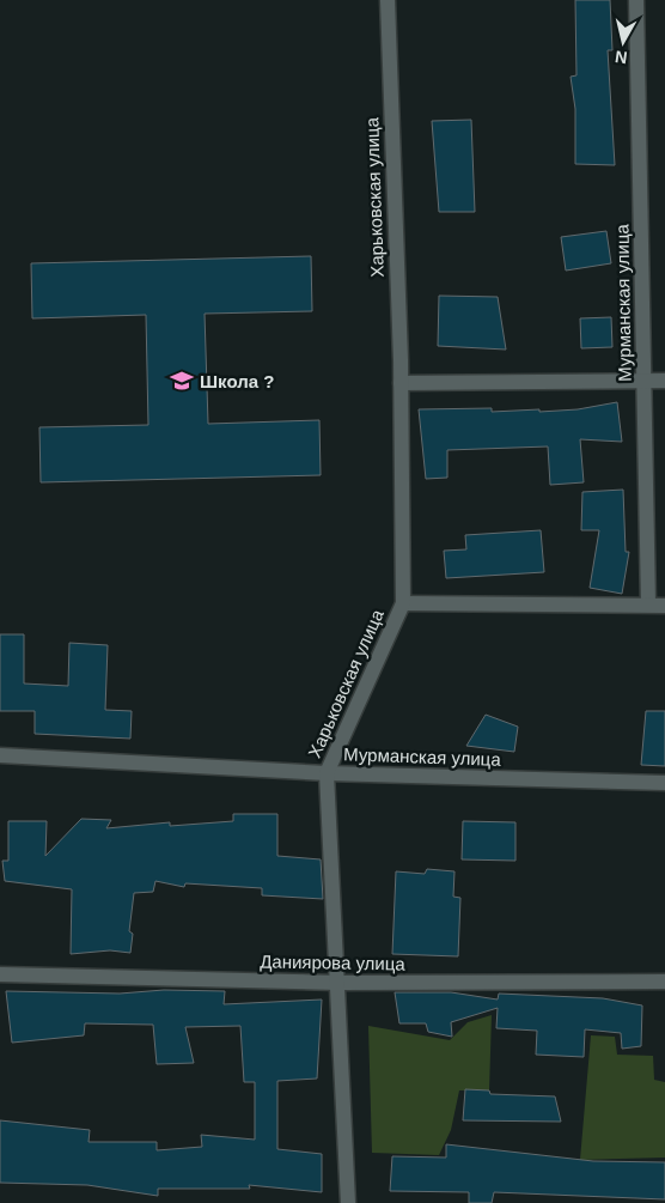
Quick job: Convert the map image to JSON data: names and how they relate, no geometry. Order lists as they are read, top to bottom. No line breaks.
{"streets":{"street":["Харьковская улица","Мурманская улица","Даниярова улица"]},"crossings":[["Харьковская улица","Мурманская улица"],["Харьковская улица","Даниярова улица"]],"places":{"school or university":["Школа ?"]},"north":"bottom"}
